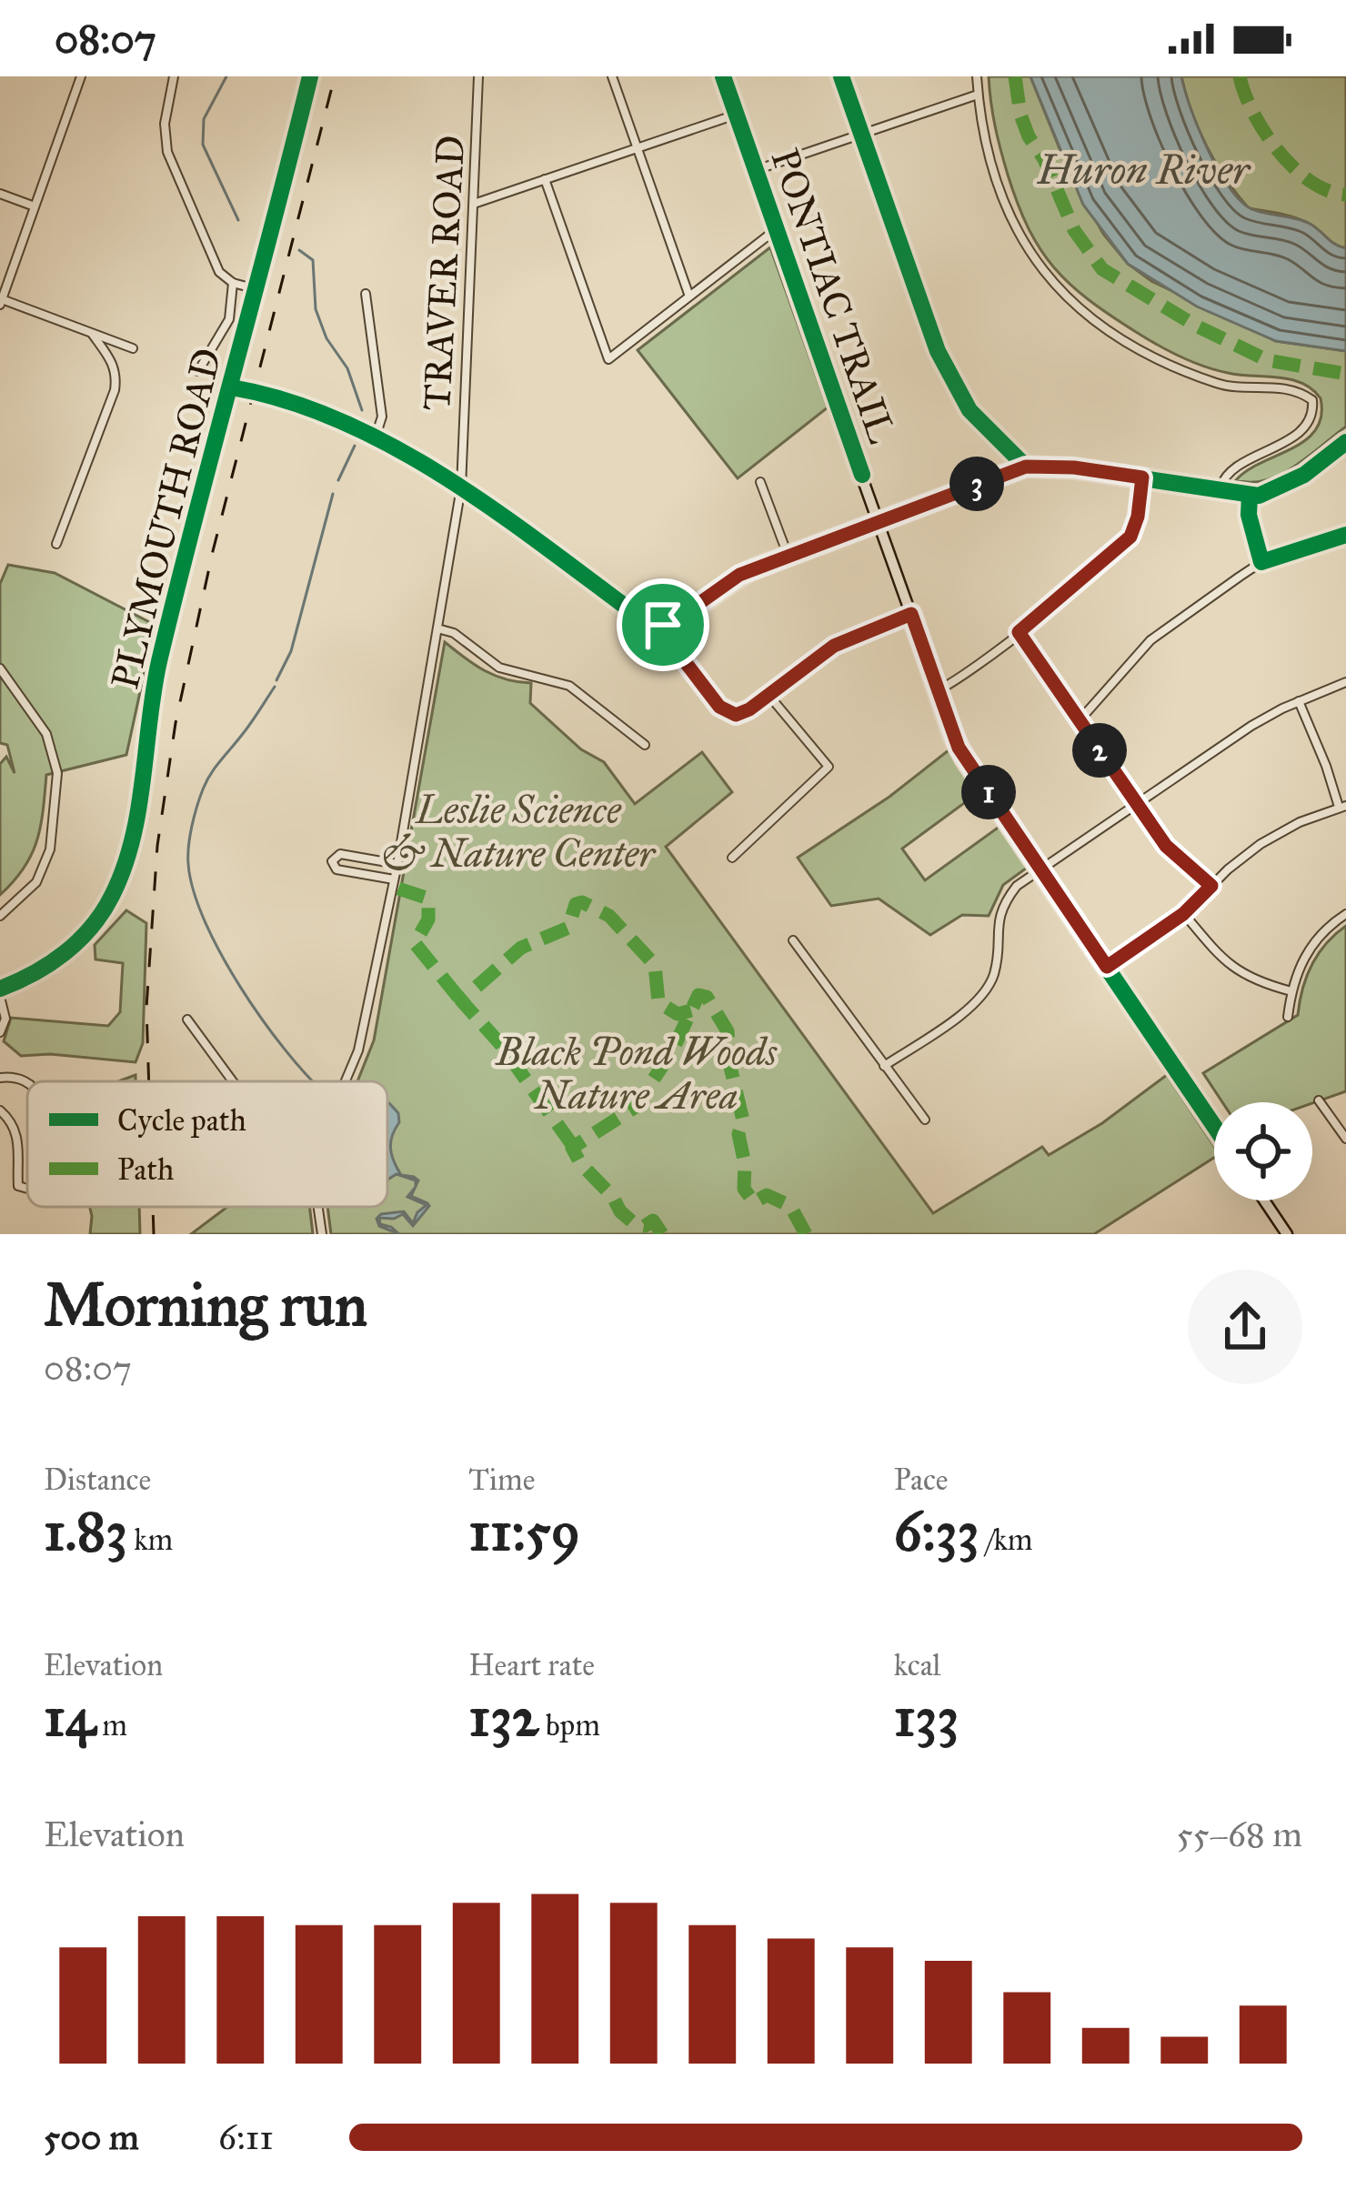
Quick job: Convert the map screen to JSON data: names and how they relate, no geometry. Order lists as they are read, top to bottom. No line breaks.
{"streets":{"main road":["PONTIAC TRAIL","PLYMOUTH ROAD"],"street":["TRAVER ROAD"]},"water":["Huron River"],"parks":["Leslie Science & Nature Center","Black Pond Woods Nature Area"],"legend":["Cycle path","Path"],"page":{"status":"08:07","pins":["3","2","1"],"heading":["Morning run","08:07"],"stats":[["Distance","1.83 km"],["Time","11:59"],["Pace","6:33 /km"],["Elevation","14 m"],["Heart rate","132 bpm"],["kcal","133"]],"chart":["Elevation","55–68 m"],"list":[{"name":"500 m","note":"6:11"}]}}
